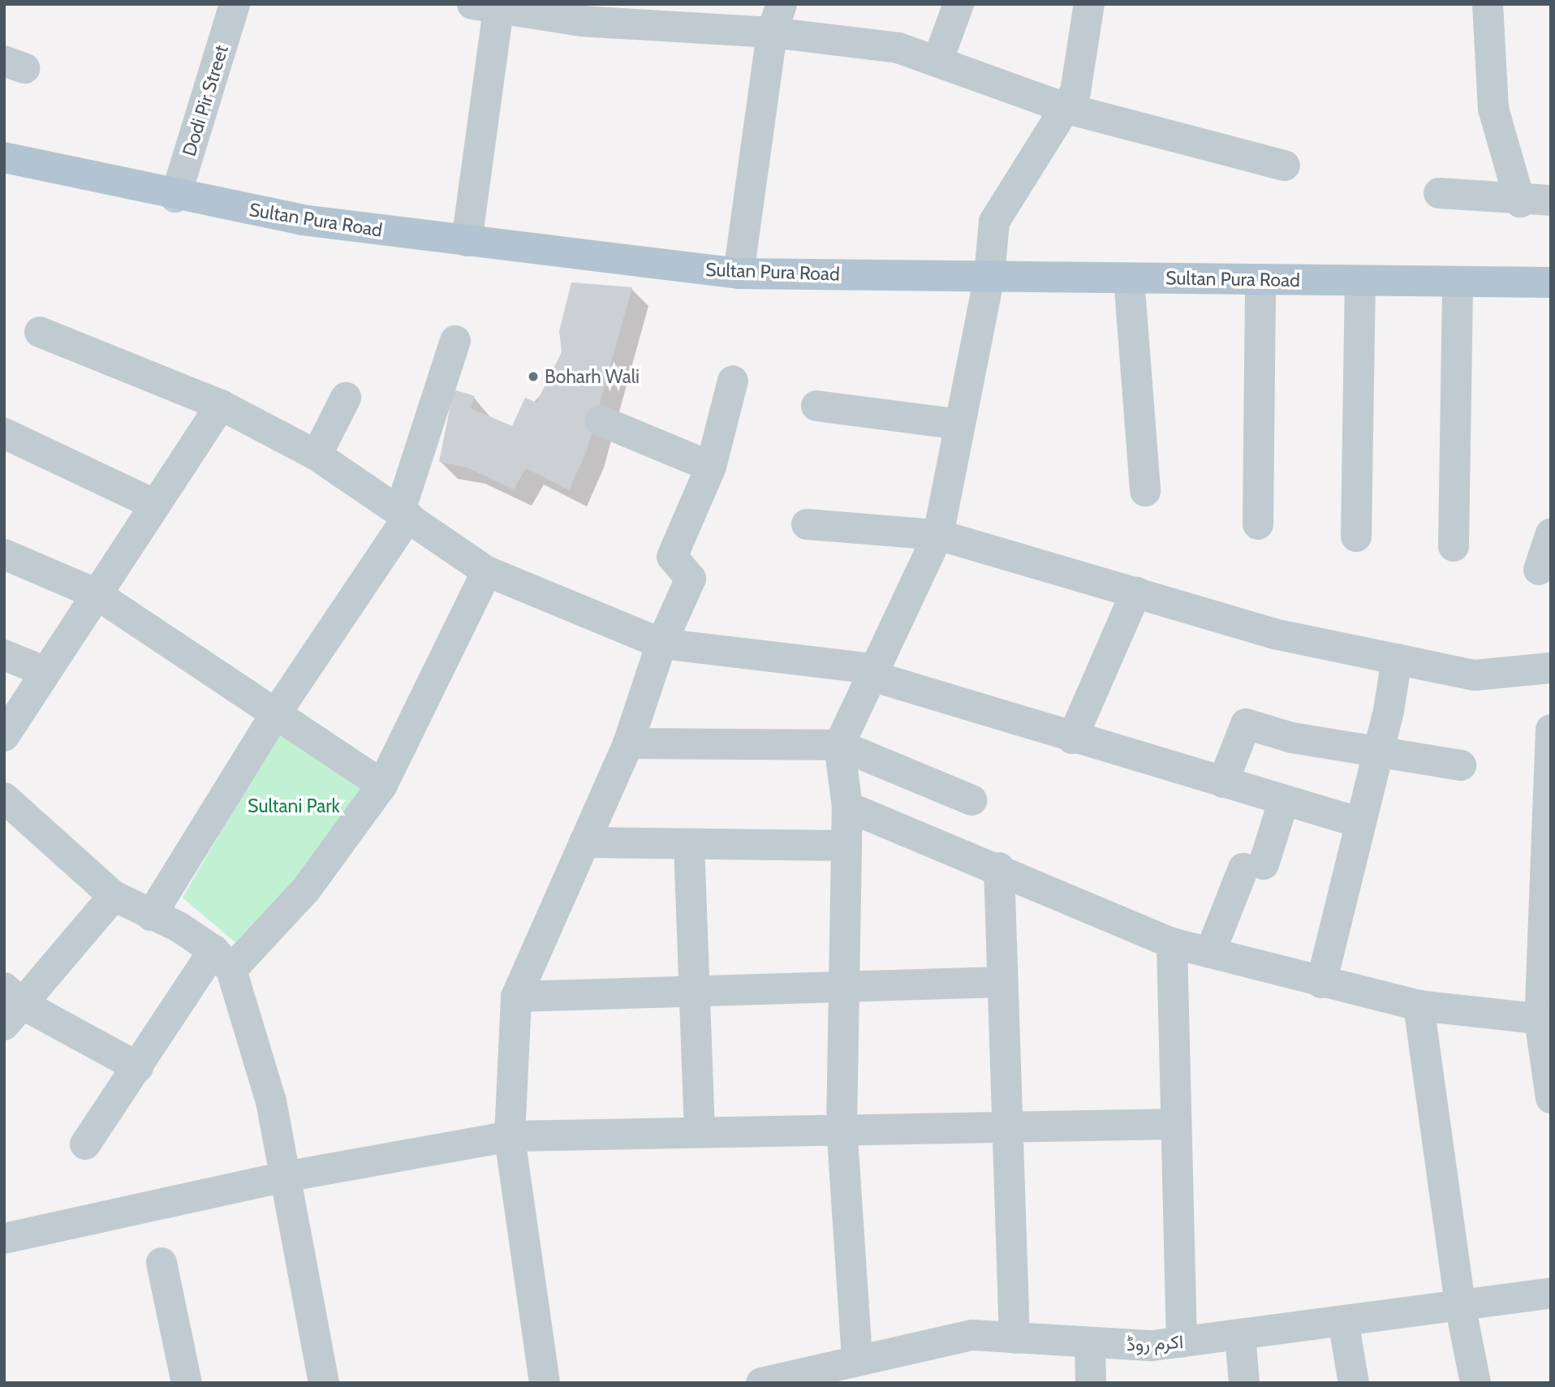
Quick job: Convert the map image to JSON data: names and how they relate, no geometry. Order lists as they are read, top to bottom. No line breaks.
{"streets":{"main road":["Sultan Pura Road"],"street":["Dodi Pir Street","اکرم روڈ"]},"crossings":[["Dodi Pir Street","Sultan Pura Road"]],"parks":["Sultani Park"],"places":["Boharh Wali"]}
